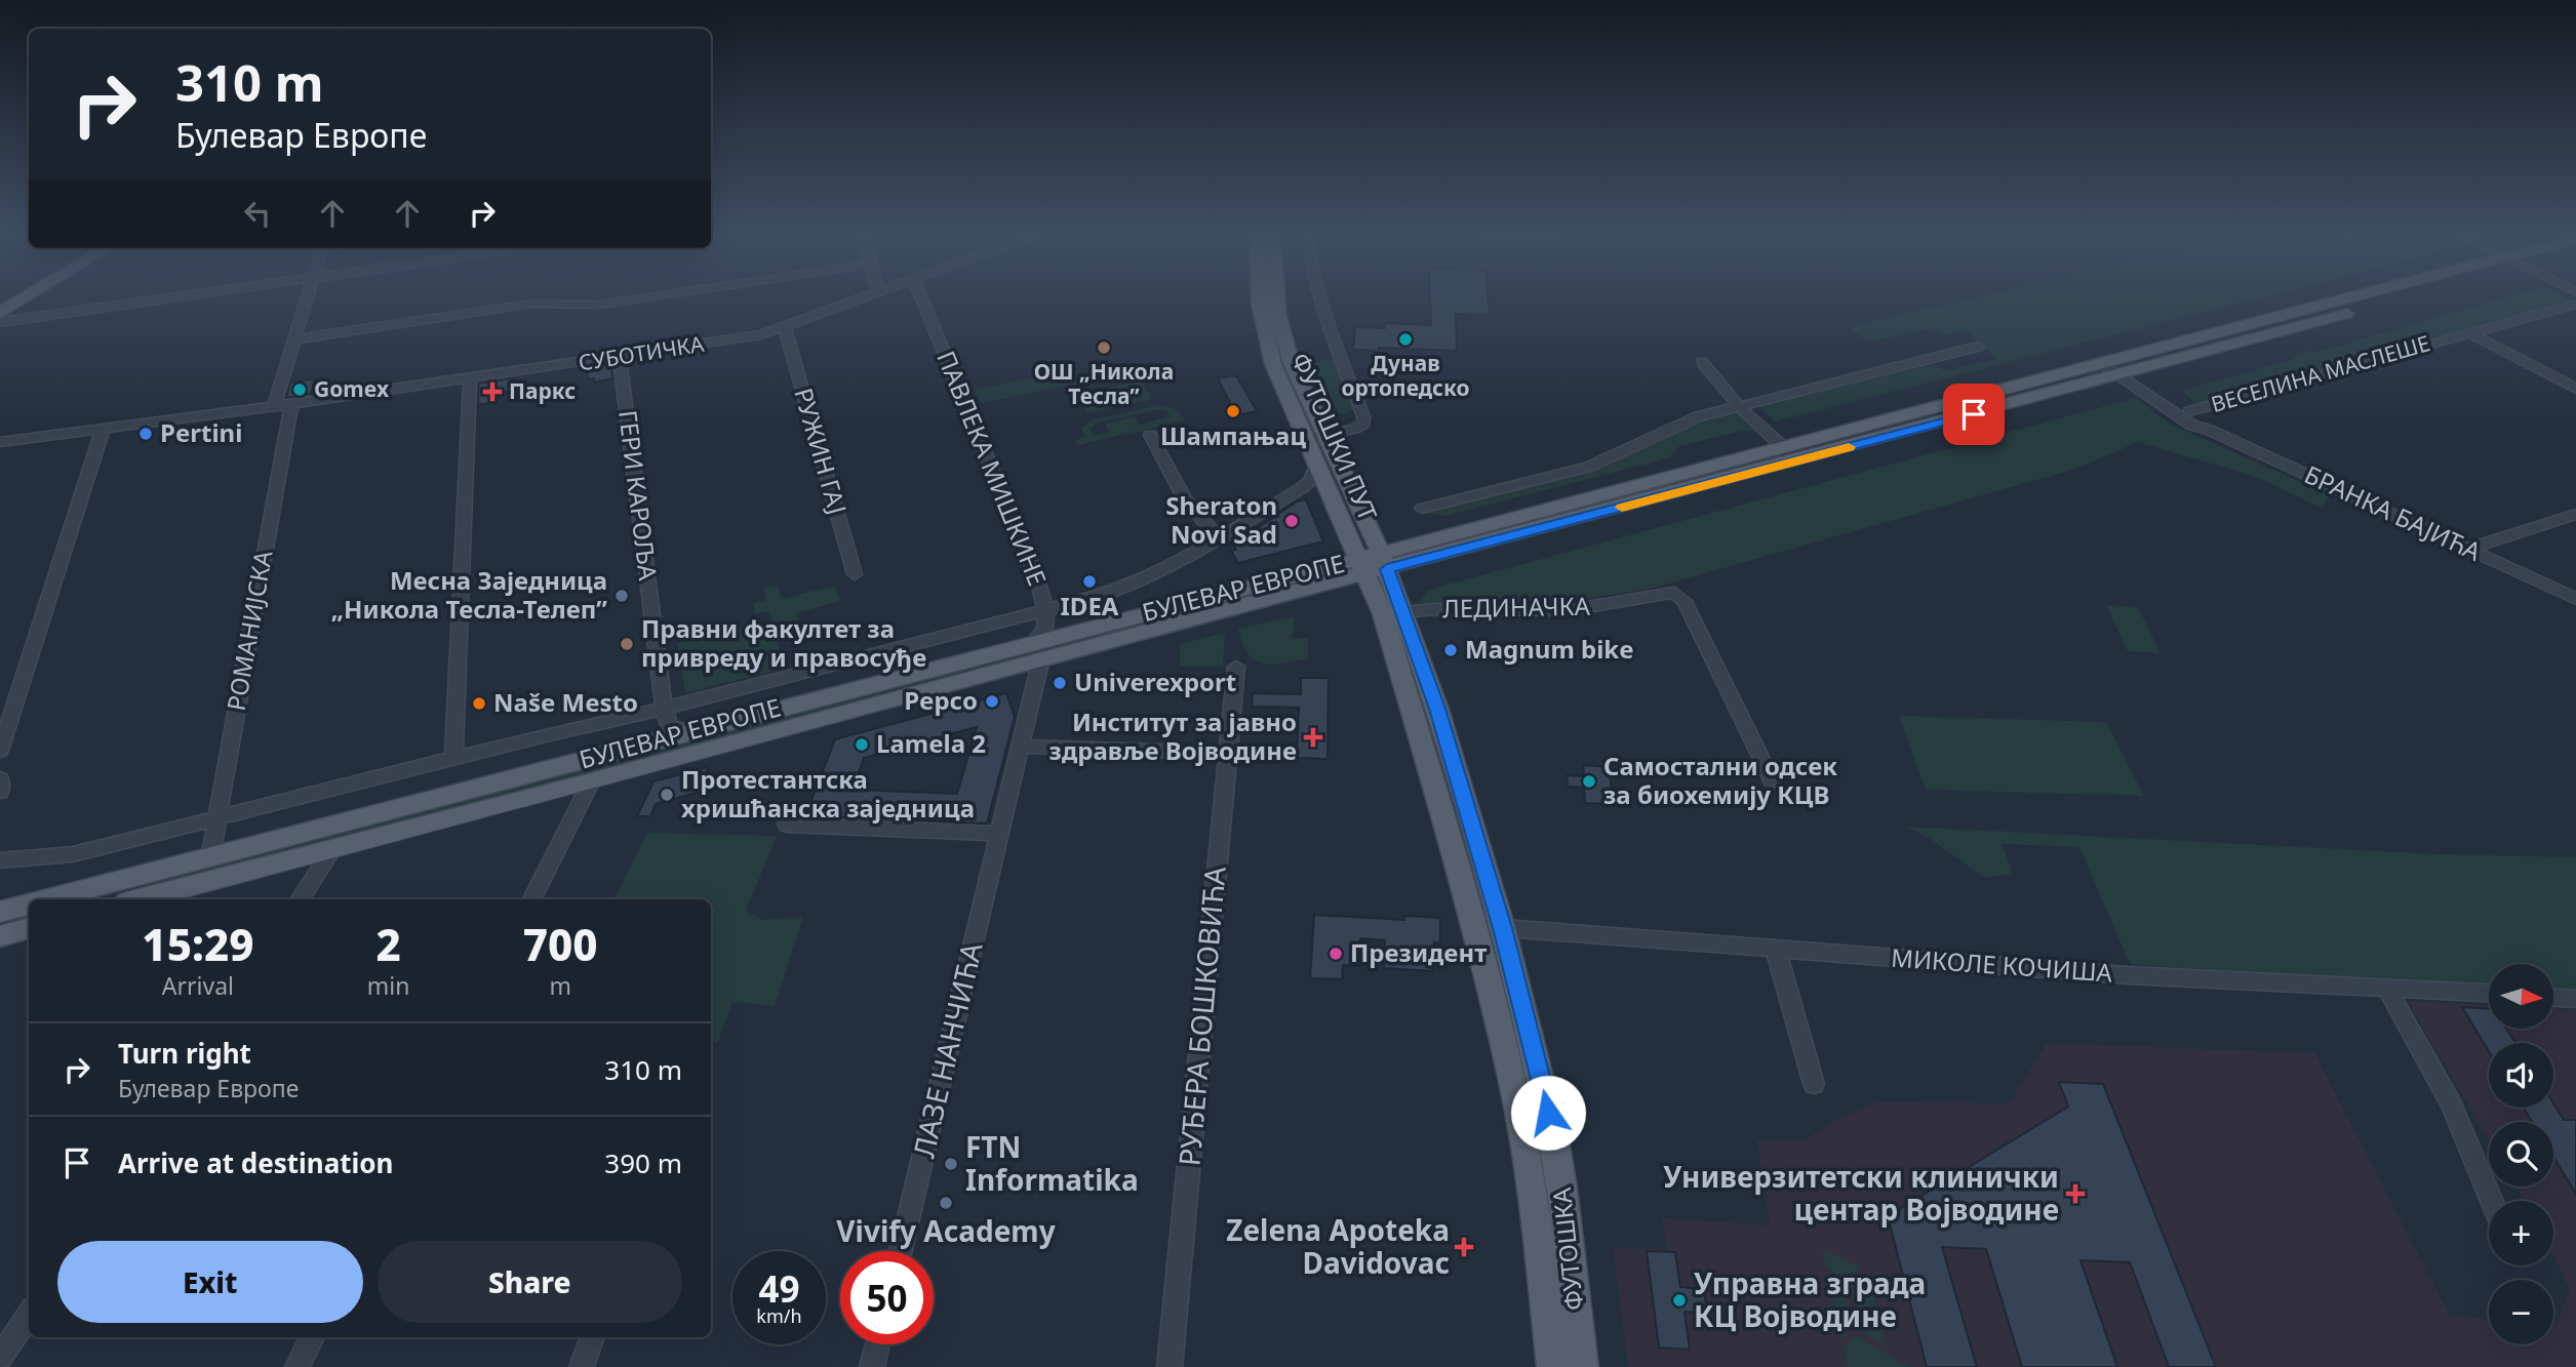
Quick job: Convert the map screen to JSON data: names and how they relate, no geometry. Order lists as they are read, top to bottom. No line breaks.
{"streets":{"main road":["ФУТОШКИ ПУТ","БУЛЕВАР ЕВРОПЕ","ФУТОШКА"],"street":["СУБОТИЧКА","ВЕСЕЛИНА МАСЛЕШЕ","РУЖИН ГАЈ","ПАВЛЕКА МИШКИНЕ","ГЕРИ КАРОЉА","БРАНКА БАЈИЋА","ЛЕДИНАЧКА","РОМАНИЈСКА","МИКОЛЕ КОЧИША","РУЂЕРА БОШКОВИЋА","ЛАЗЕ НАНЧИЋА"]},"crossings":[["СУБОТИЧКА","РУЖИН ГАЈ"],["СУБОТИЧКА","ГЕРИ КАРОЉА"],["СУБОТИЧКА","РОМАНИЈСКА"],["ВЕСЕЛИНА МАСЛЕШЕ","БРАНКА БАЈИЋА"],["ФУТОШКИ ПУТ","БУЛЕВАР ЕВРОПЕ"],["ФУТОШКИ ПУТ","ФУТОШКА"],["ПАВЛЕКА МИШКИНЕ","БУЛЕВАР ЕВРОПЕ"],["ПАВЛЕКА МИШКИНЕ","ЛАЗЕ НАНЧИЋА"],["ГЕРИ КАРОЉА","БУЛЕВАР ЕВРОПЕ"],["БРАНКА БАЈИЋА","БУЛЕВАР ЕВРОПЕ"],["БУЛЕВАР ЕВРОПЕ","РОМАНИЈСКА"],["БУЛЕВАР ЕВРОПЕ","ЛАЗЕ НАНЧИЋА"],["БУЛЕВАР ЕВРОПЕ","ФУТОШКА"],["ЛЕДИНАЧКА","ФУТОШКА"],["МИКОЛЕ КОЧИША","ФУТОШКА"]],"places":{"other":["Дунав ортопедско","ОШ „Никола Тесла”","Gomex","Шампањац","Pertini","Sheraton Novi Sad","IDEA","Месна Заједница „Никола Тесла-Телеп”","Правни факултет за привреду и правосуђе","Magnum bike","Univerexport","Pepco","Naše Mesto","Lamela 2","Самостални одсек за биохемију КЦВ","Протестантска хришћанска заједница","Президент","FTN Informatika","Vivify Academy","Управна зграда КЦ Војводине"],"health":["Паркс","Институт за јавно здравље Војводине","Универзитетски клинички центар Војводине","Zelena Apoteka Davidovac"]},"north":"right","page":{"turn":["310 m","Булевар Европе"],"eta":["15:29","Arrival","2","min","700","m"],"map_buttons":["+","−"],"list":[{"name":"Turn right","note":"Булевар Европе","value":"310 m"},{"name":"Arrive at destination","value":"390 m"}],"buttons":["Exit","Share"],"speed":"49 km/h","limit":"50"}}
